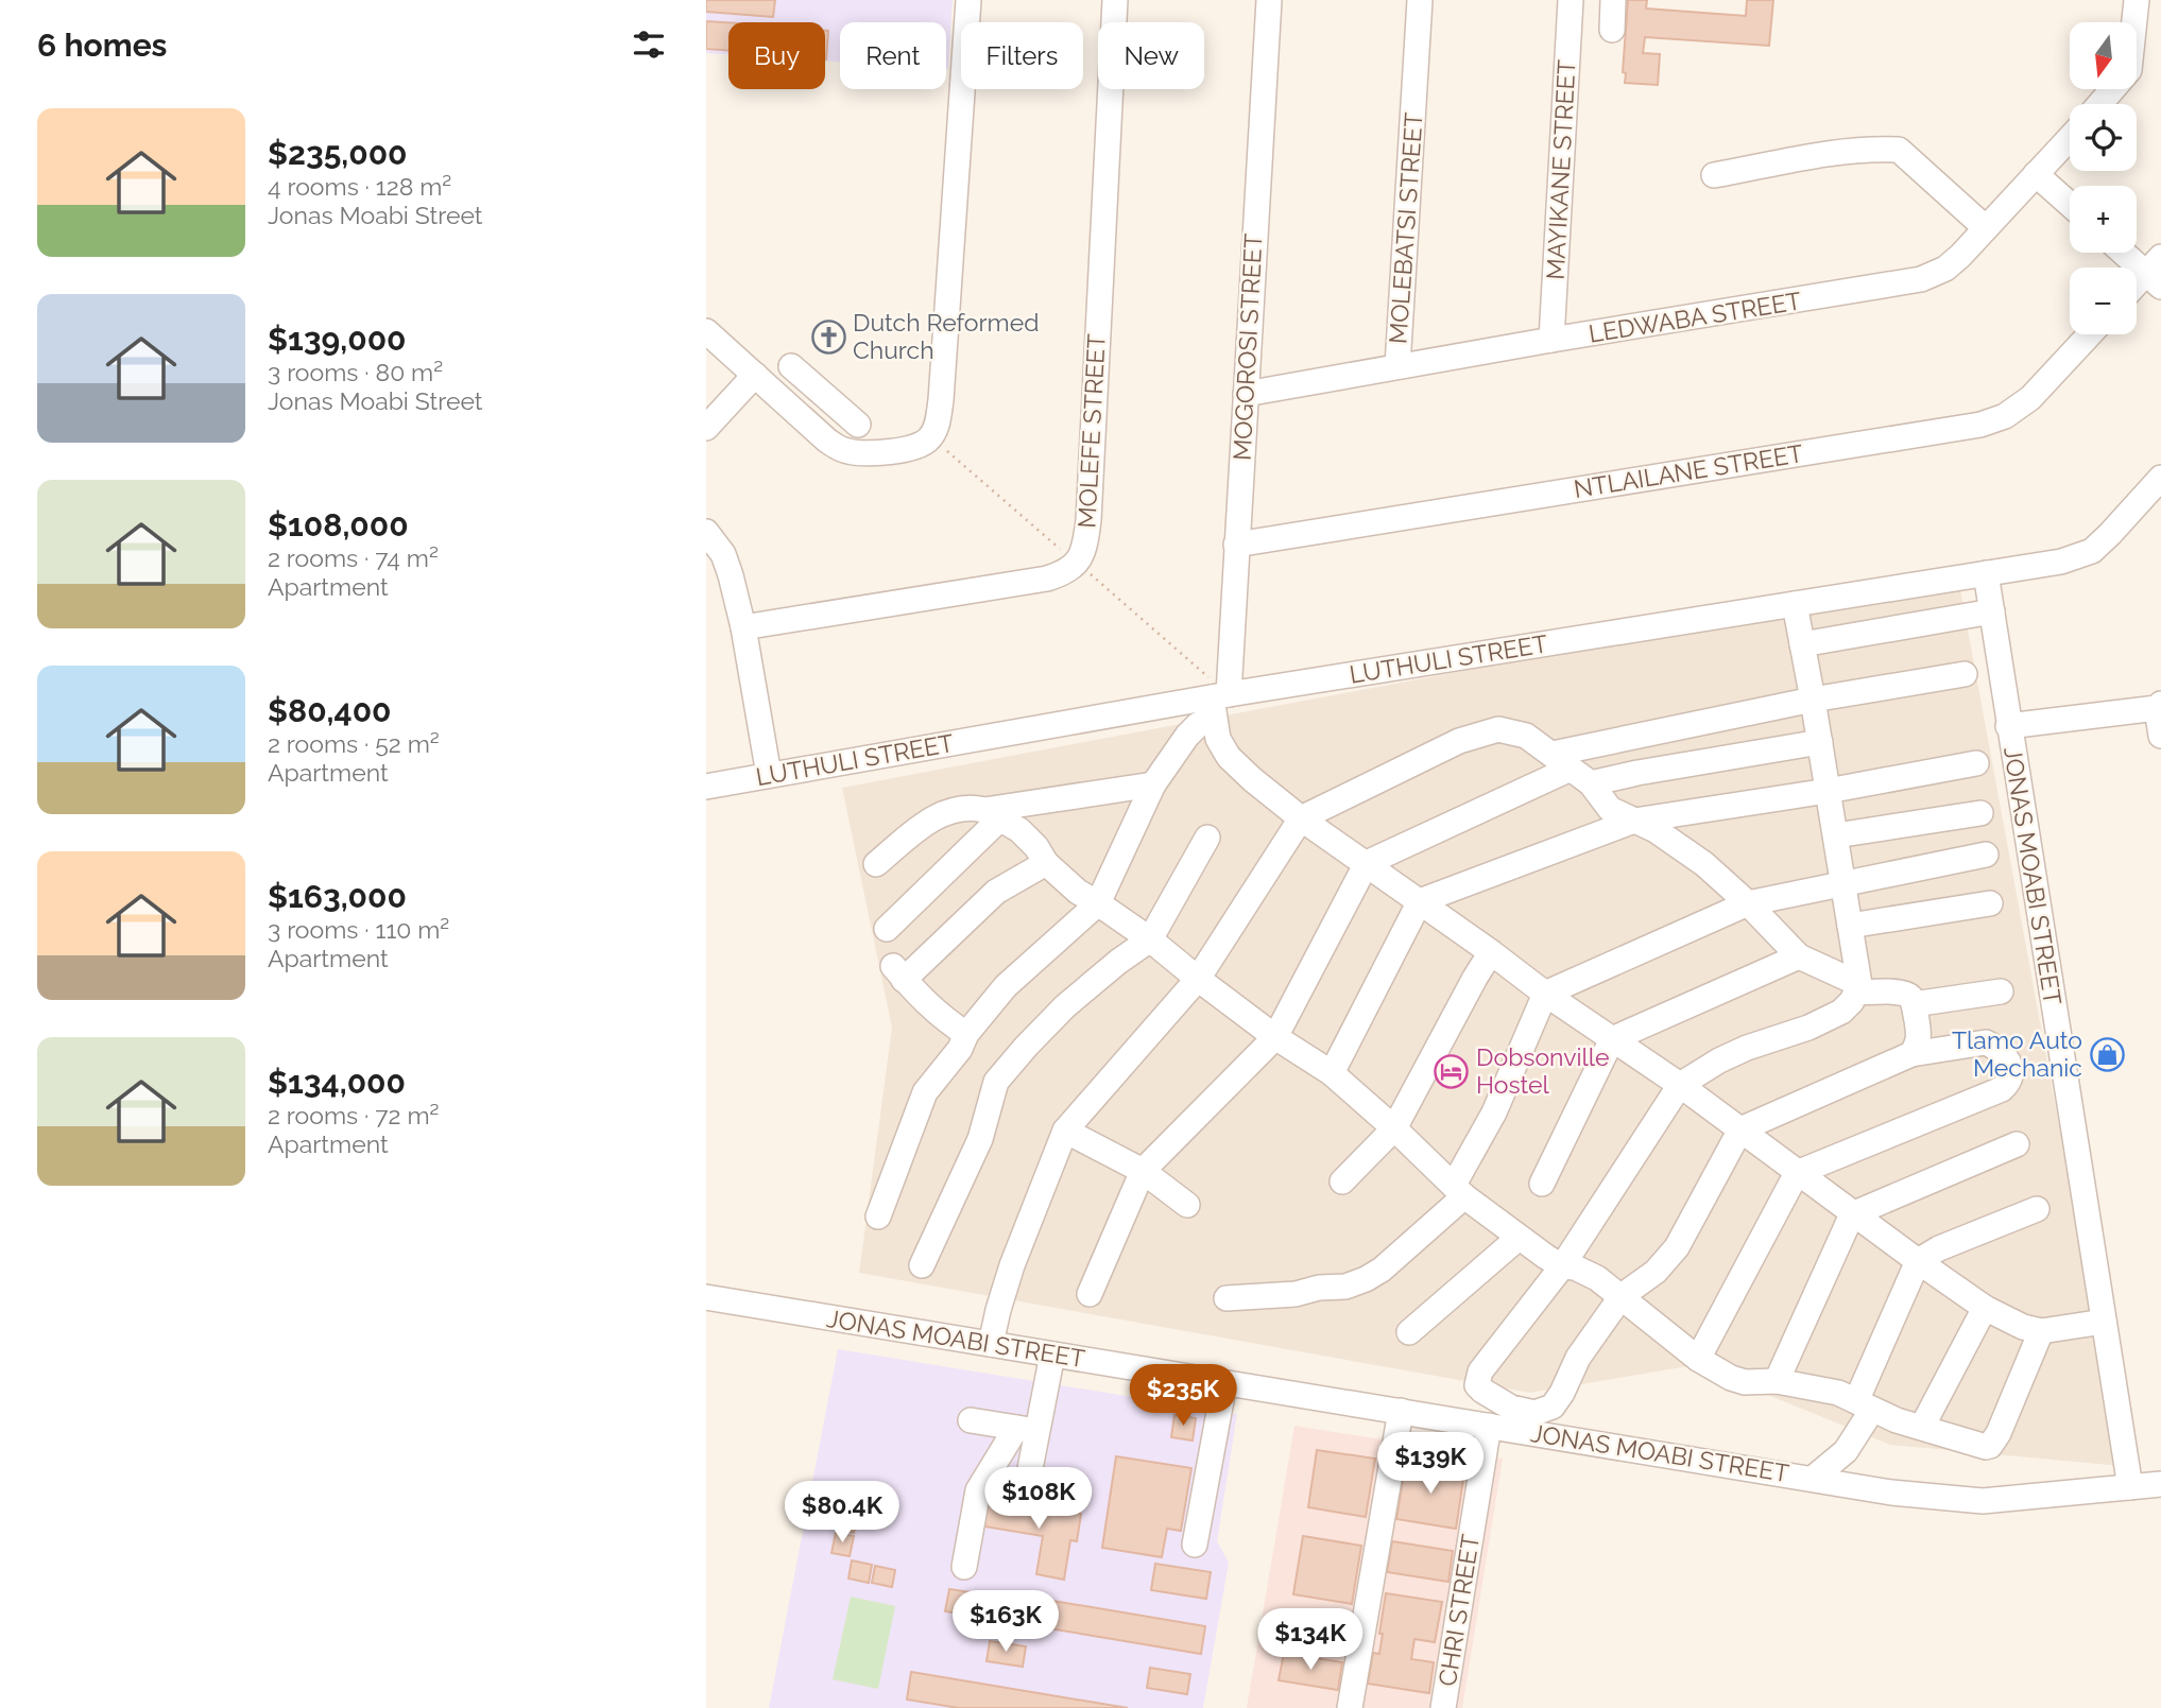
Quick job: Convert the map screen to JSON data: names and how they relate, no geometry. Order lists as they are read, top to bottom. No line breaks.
{"streets":{"street":["MAYIKANE STREET","MOLEBATSI STREET","LEDWABA STREET","MOGOROSI STREET","MOLEFE STREET","NTLAILANE STREET","LUTHULI STREET","JONAS MOABI STREET","CHRI STREET"]},"crossings":[["MAYIKANE STREET","LEDWABA STREET"],["MOLEBATSI STREET","LEDWABA STREET"],["LEDWABA STREET","MOGOROSI STREET"],["MOGOROSI STREET","NTLAILANE STREET"],["MOGOROSI STREET","LUTHULI STREET"],["LUTHULI STREET","JONAS MOABI STREET"],["JONAS MOABI STREET","CHRI STREET"]],"places":{"church":["Dutch Reformed Church"],"shop":["Tlamo Auto Mechanic"],"hotel":["Dobsonville Hostel"]},"north":"bottom","page":{"heading":"6 homes","map_buttons":["+","−"],"chip":["Buy","Rent","Filters","New"],"list":[{"name":"$235,000","note":"4 rooms · 128 m² · Jonas Moabi Street"},{"name":"$139,000","note":"3 rooms · 80 m² · Jonas Moabi Street"},{"name":"$108,000","note":"2 rooms · 74 m² · Apartment"},{"name":"$80,400","note":"2 rooms · 52 m² · Apartment"},{"name":"$163,000","note":"3 rooms · 110 m² · Apartment"},{"name":"$134,000","note":"2 rooms · 72 m² · Apartment"}],"price":["$235K","$139K","$108K","$80.4K","$163K","$134K"]}}
